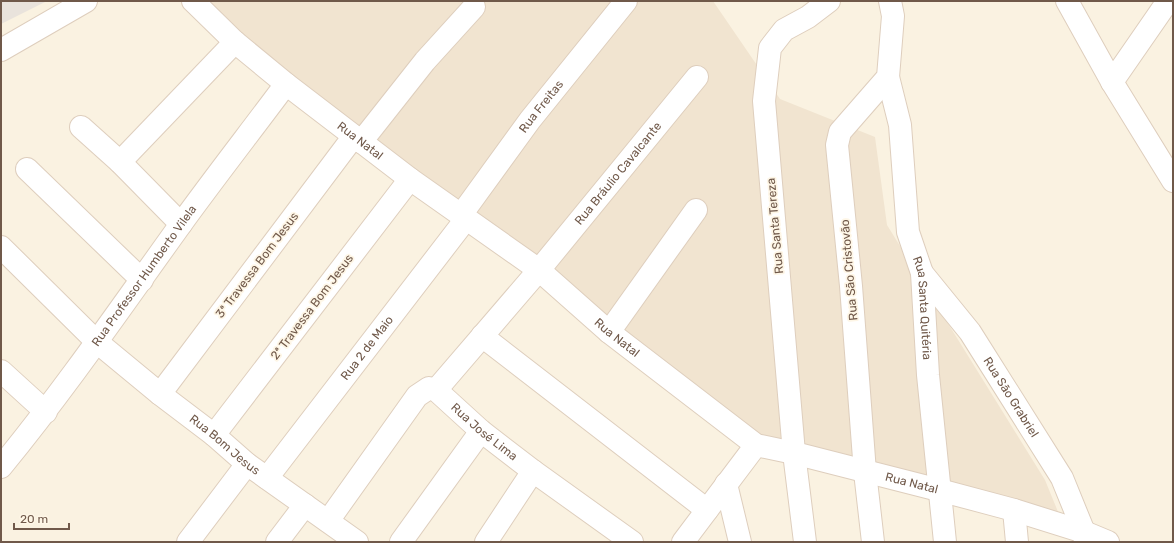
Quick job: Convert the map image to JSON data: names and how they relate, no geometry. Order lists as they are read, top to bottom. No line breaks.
{"streets":{"street":["Rua Freitas","Rua Natal","Rua Bráulio Cavalcante","Rua Santa Tereza","3ª Travessa Bom Jesus","Rua São Cristovão","Rua Professor Humberto Vilela","2ª Travessa Bom Jesus","Rua Santa Quitéria","Rua 2 de Maio","Rua São Grabriel","Rua José Lima","Rua Bom Jesus"]},"crossings":[["Rua Freitas","Rua Natal"],["Rua Freitas","Rua 2 de Maio"],["Rua Natal","Rua Bráulio Cavalcante"],["Rua Natal","Rua Santa Tereza"],["Rua Natal","3ª Travessa Bom Jesus"],["Rua Natal","Rua São Cristovão"],["Rua Natal","Rua Professor Humberto Vilela"],["Rua Natal","2ª Travessa Bom Jesus"],["Rua Natal","Rua Santa Quitéria"],["Rua Natal","Rua 2 de Maio"],["Rua Natal","Rua São Grabriel"],["Rua Bráulio Cavalcante","Rua José Lima"],["3ª Travessa Bom Jesus","Rua Bom Jesus"],["Rua São Cristovão","Rua Santa Quitéria"],["Rua Professor Humberto Vilela","Rua Bom Jesus"],["2ª Travessa Bom Jesus","Rua Bom Jesus"],["Rua Santa Quitéria","Rua São Grabriel"],["Rua 2 de Maio","Rua Bom Jesus"]],"scale_bar":"20 m"}
